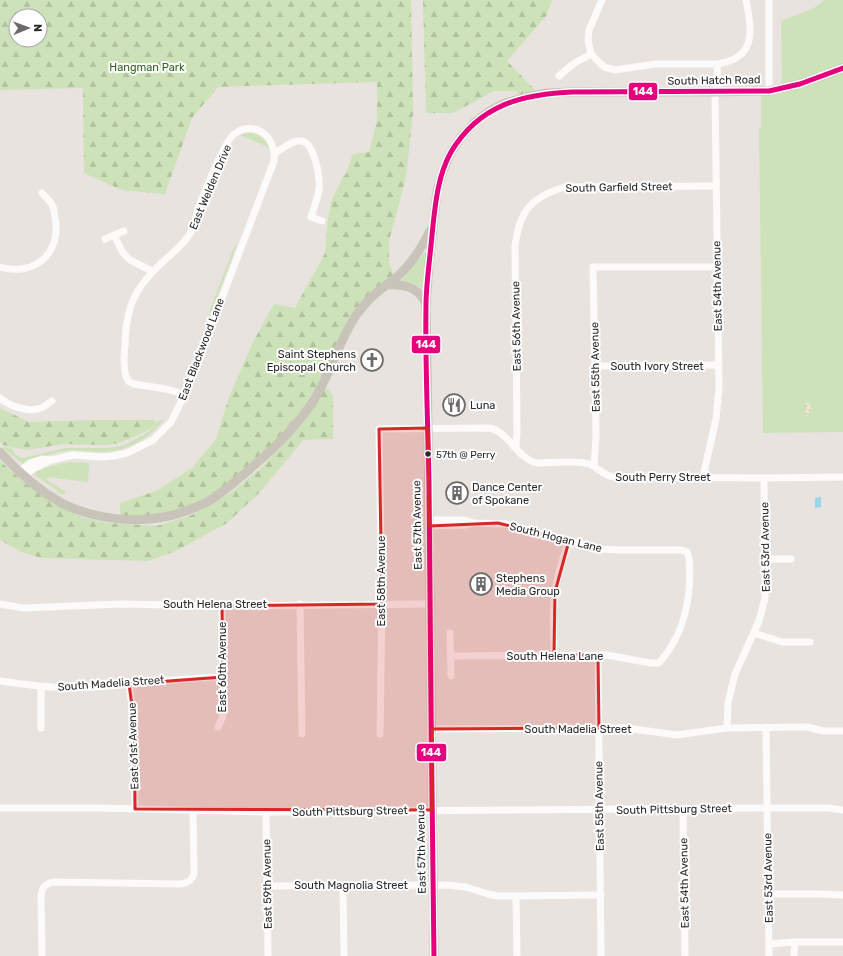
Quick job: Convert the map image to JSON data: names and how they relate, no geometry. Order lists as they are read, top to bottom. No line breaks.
{"streets":{"main road":["South Hatch Road","East 57th Avenue"],"street":["East Welden Drive","South Garfield Street","East 54th Avenue","East 56th Avenue","East Blackwood Lane","South Ivory Street","East 55th Avenue","South Perry Street","South Hogan Lane","East 53rd Avenue","East 58th Avenue","South Helena Street","South Helena Lane","East 60th Avenue","South Madelia Street","East 61st Avenue","South Pittsburg Street","East 59th Avenue","South Magnolia Street"]},"crossings":[["South Hatch Road","East 54th Avenue"],["South Hatch Road","East 57th Avenue"],["East Welden Drive","East Blackwood Lane"],["South Garfield Street","East 54th Avenue"],["South Garfield Street","East 56th Avenue"],["East 54th Avenue","South Ivory Street"],["East 54th Avenue","East 55th Avenue"],["East 54th Avenue","South Perry Street"],["East 54th Avenue","South Pittsburg Street"],["East 56th Avenue","South Perry Street"],["South Ivory Street","East 55th Avenue"],["East 55th Avenue","South Perry Street"],["East 55th Avenue","South Helena Lane"],["East 55th Avenue","South Madelia Street"],["East 55th Avenue","South Pittsburg Street"],["East 55th Avenue","South Magnolia Street"],["South Perry Street","East 57th Avenue"],["South Perry Street","East 53rd Avenue"],["South Perry Street","East 58th Avenue"],["East 57th Avenue","South Hogan Lane"],["East 57th Avenue","South Helena Street"],["East 57th Avenue","South Madelia Street"],["East 57th Avenue","South Pittsburg Street"],["East 57th Avenue","South Magnolia Street"],["South Hogan Lane","South Helena Lane"],["East 53rd Avenue","South Madelia Street"],["East 53rd Avenue","South Pittsburg Street"],["East 58th Avenue","South Helena Street"],["South Helena Street","East 60th Avenue"],["East 60th Avenue","South Madelia Street"],["South Madelia Street","East 61st Avenue"],["East 61st Avenue","South Pittsburg Street"],["South Pittsburg Street","East 59th Avenue"],["East 59th Avenue","South Magnolia Street"]],"parks":["Hangman Park"],"places":{"church":["Saint Stephens Episcopal Church"],"restaurant":["Luna"],"other":["57th @ Perry"],"building":["Dance Center of Spokane","Stephens Media Group"]},"lines":["transit line 144"],"north":"right"}
